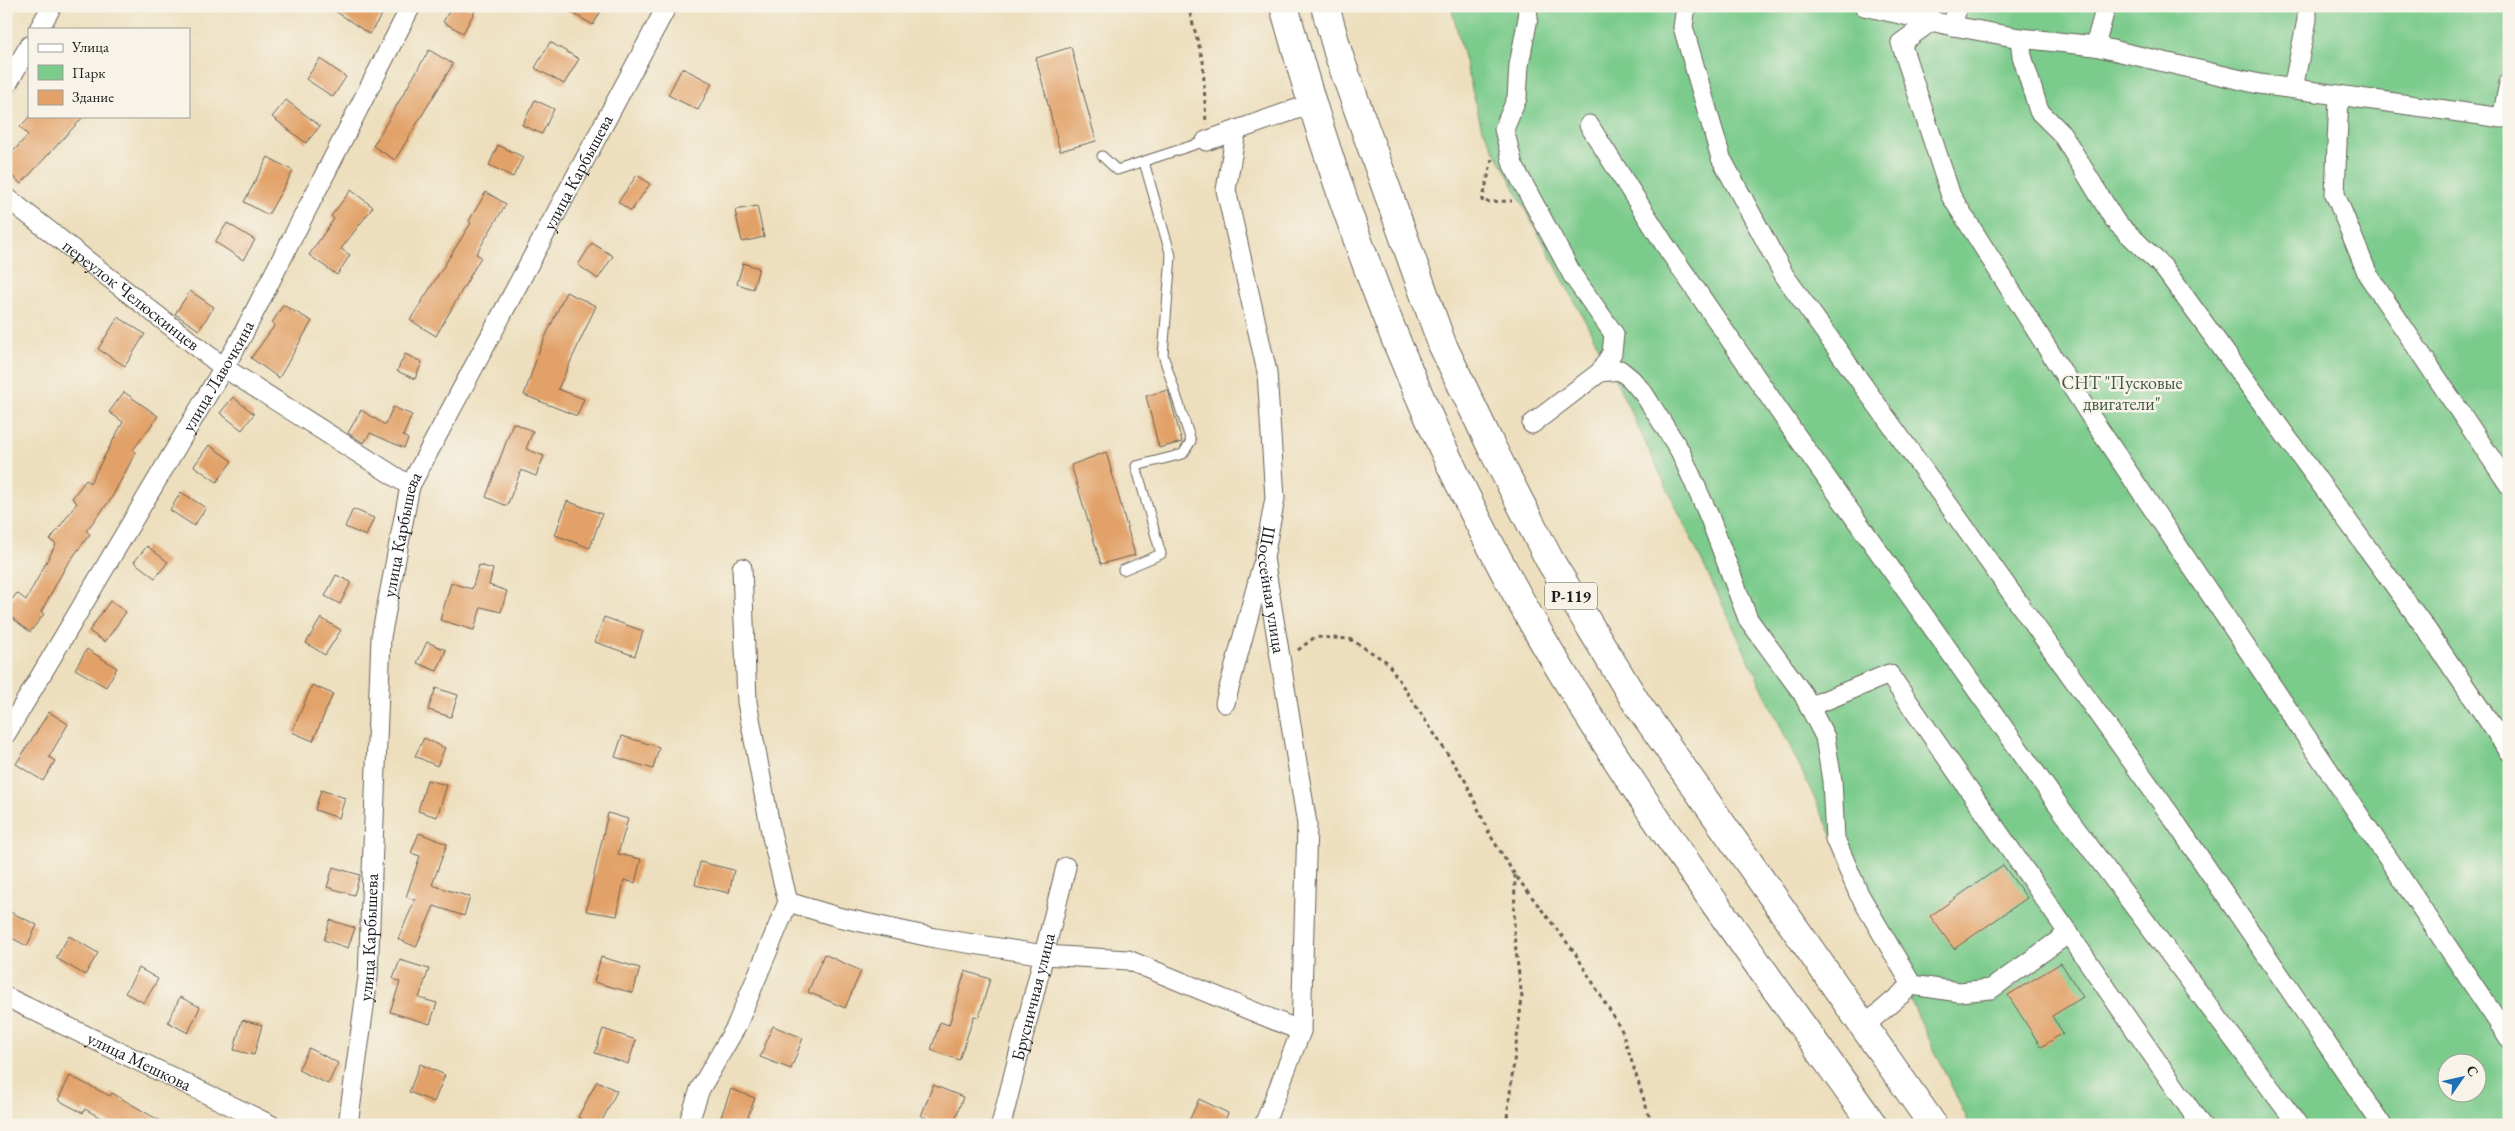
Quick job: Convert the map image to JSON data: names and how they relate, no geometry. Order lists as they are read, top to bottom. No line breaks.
{"streets":{"highway":["Р-119"],"street":["улица Карбышева","переулок Челюскинцев","улица Лавочкина","Шоссейная улица","Брусничная улица","улица Мешкова"]},"crossings":[["улица Карбышева","переулок Челюскинцев"],["переулок Челюскинцев","улица Лавочкина"]],"parks":["СНТ \"Пусковые двигатели\""],"legend":["Улица","Парк","Здание"],"north":"top right"}
